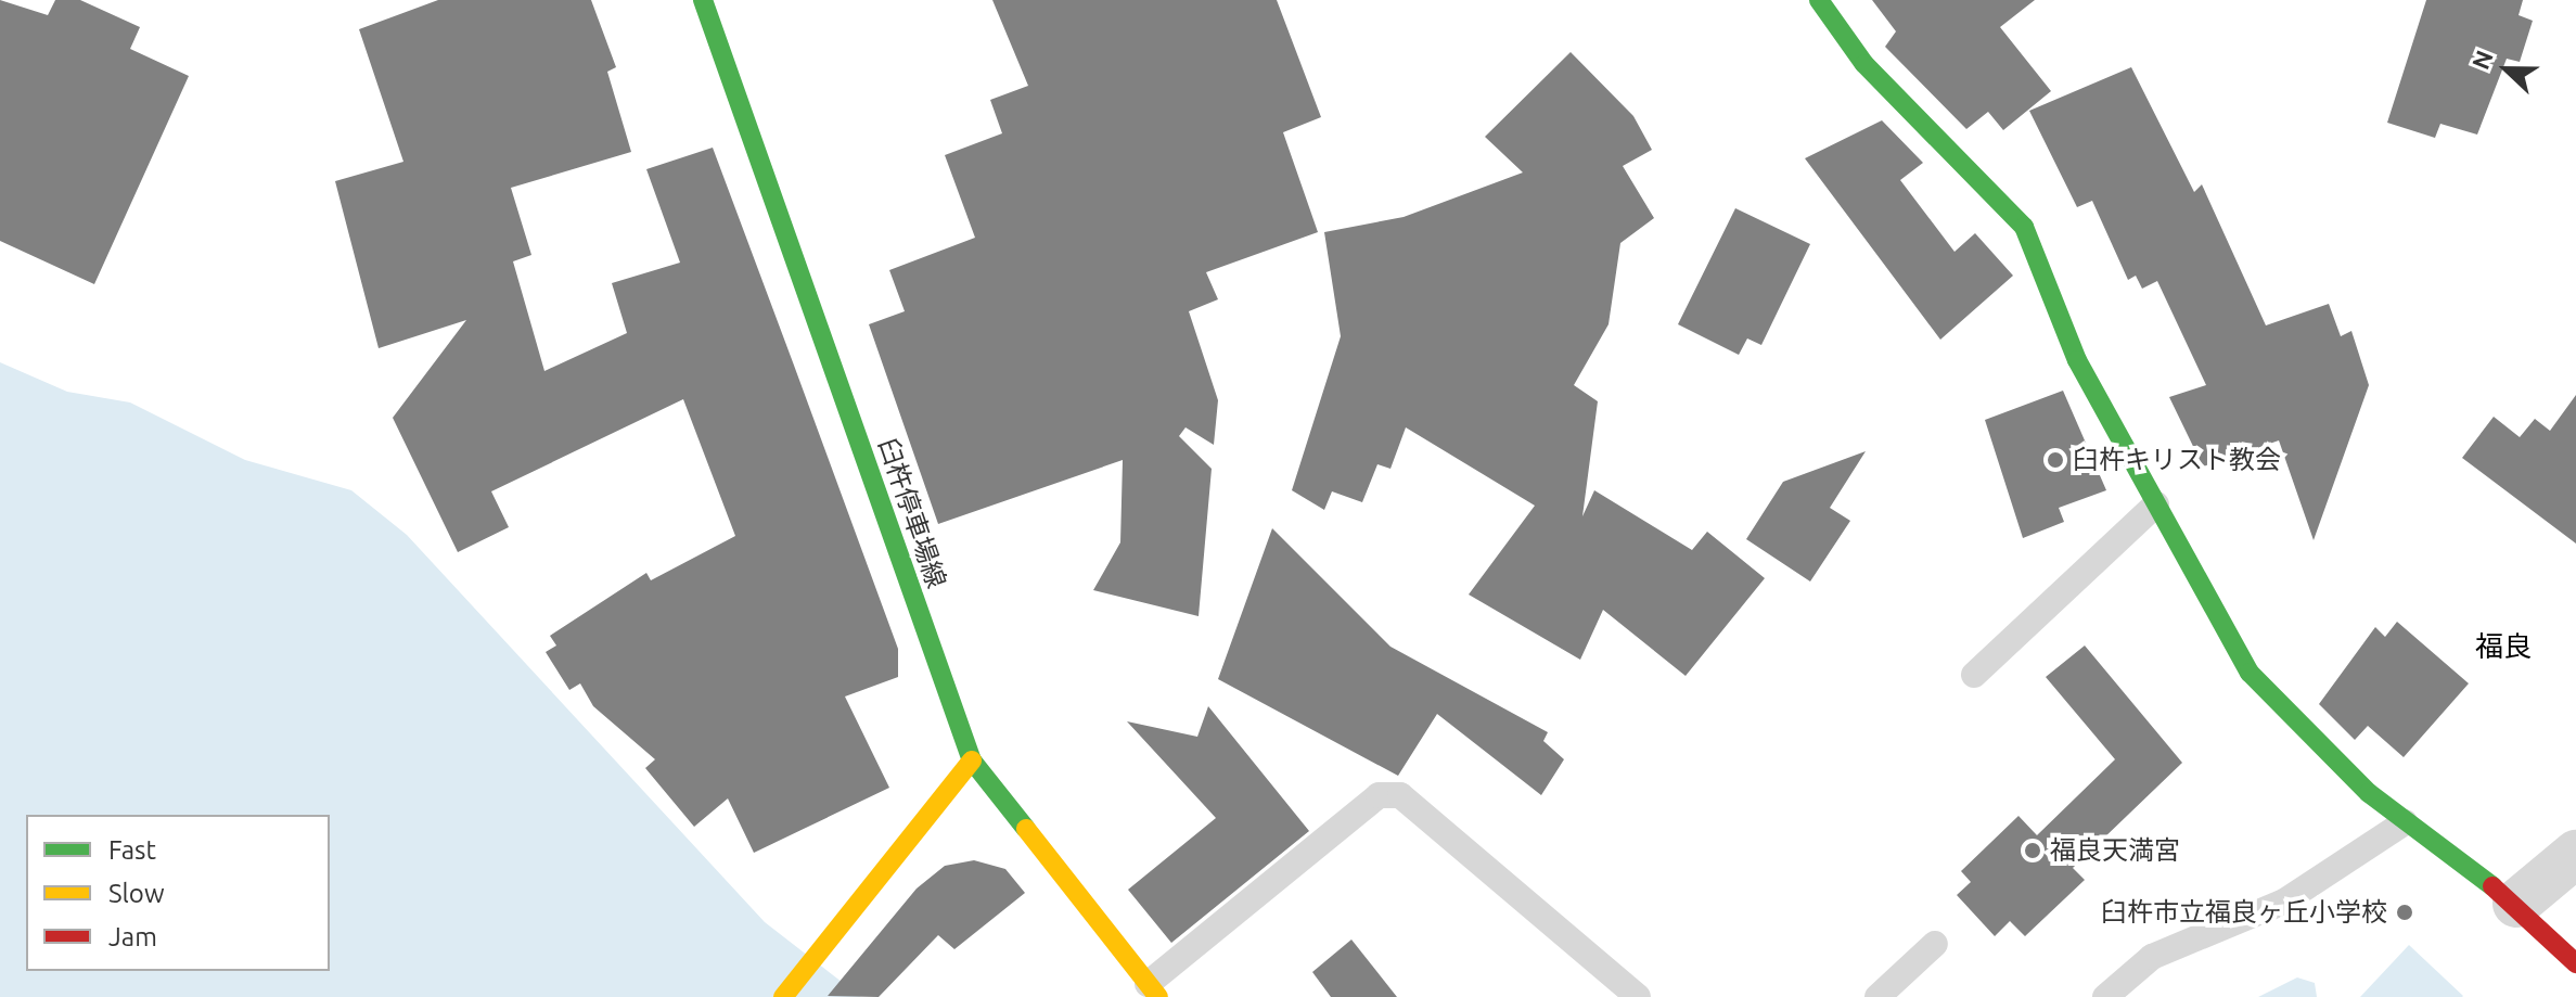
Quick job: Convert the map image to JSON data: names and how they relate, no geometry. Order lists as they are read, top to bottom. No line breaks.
{"streets":{"street":["臼杵停車場線"]},"districts":["福良"],"places":["臼杵キリスト教会","福良天満宮","臼杵市立福良ヶ丘小学校"],"legend":["Fast","Slow","Jam"],"north":"left"}
